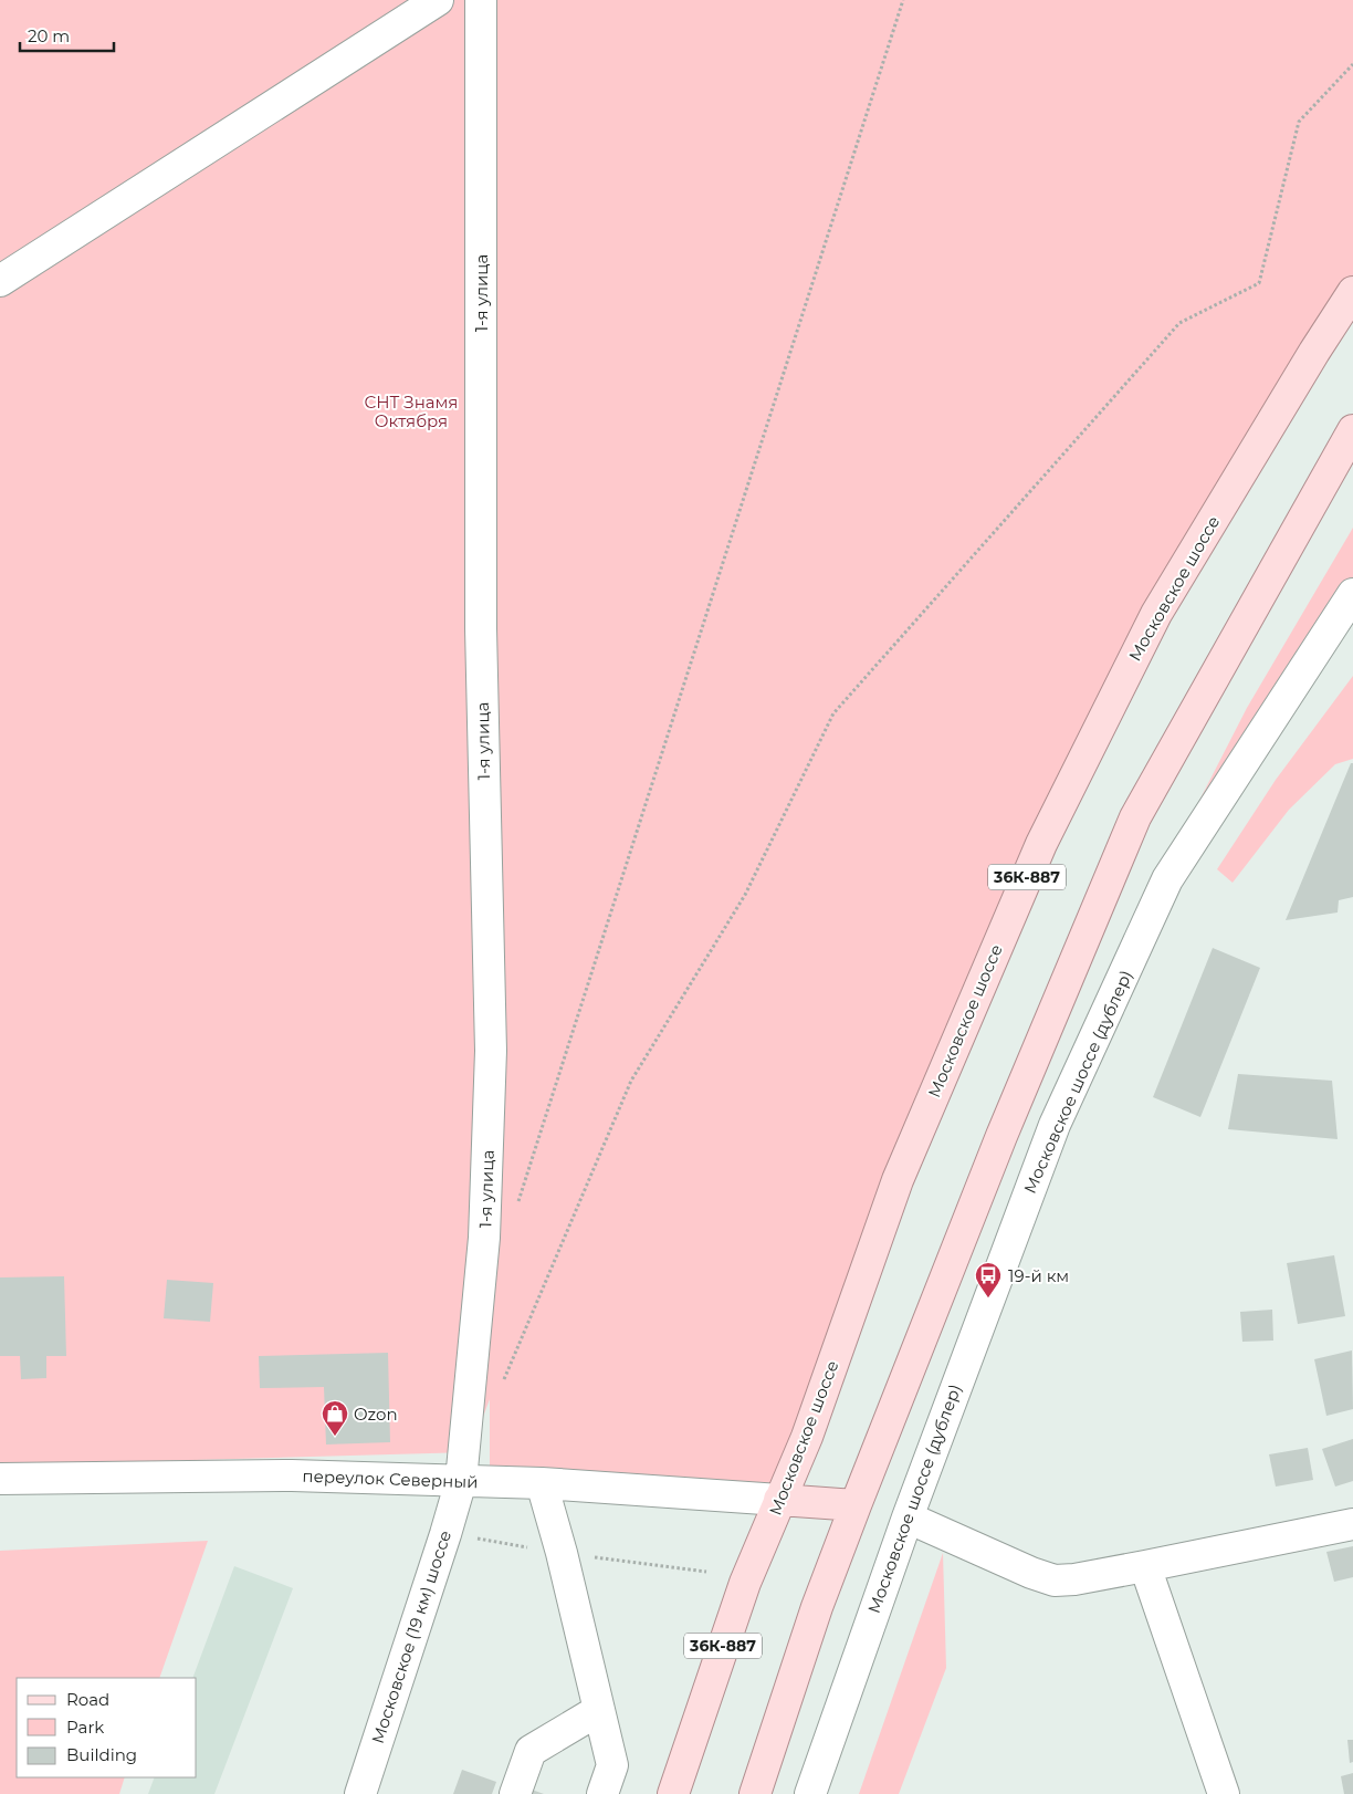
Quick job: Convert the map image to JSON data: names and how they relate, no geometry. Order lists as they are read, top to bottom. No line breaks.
{"streets":{"main road":["Московское шоссе","36К-887"],"street":["1-я улица","Московское шоссе (дублер)","переулок Северный","Московское (19 км) шоссе"]},"crossings":[["1-я улица","переулок Северный"],["1-я улица","Московское (19 км) шоссе"],["Московское шоссе","переулок Северный"],["переулок Северный","Московское (19 км) шоссе"]],"parks":["СНТ Знамя Октября"],"places":{"bus stop":["19-й км"],"shop":["Ozon"]},"legend":["Road","Park","Building"],"scale_bar":"20 m"}
